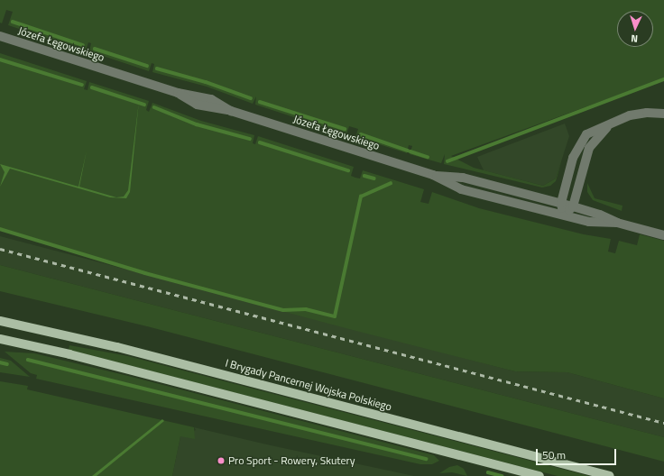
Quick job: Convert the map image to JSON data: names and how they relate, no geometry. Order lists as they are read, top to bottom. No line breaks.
{"streets":{"main road":["I Brygady Pancernej Wojska Polskiego"],"street":["Józefa Łęgowskiego"]},"places":["Pro Sport - Rowery, Skutery"],"scale_bar":"50 m","north":"bottom"}
